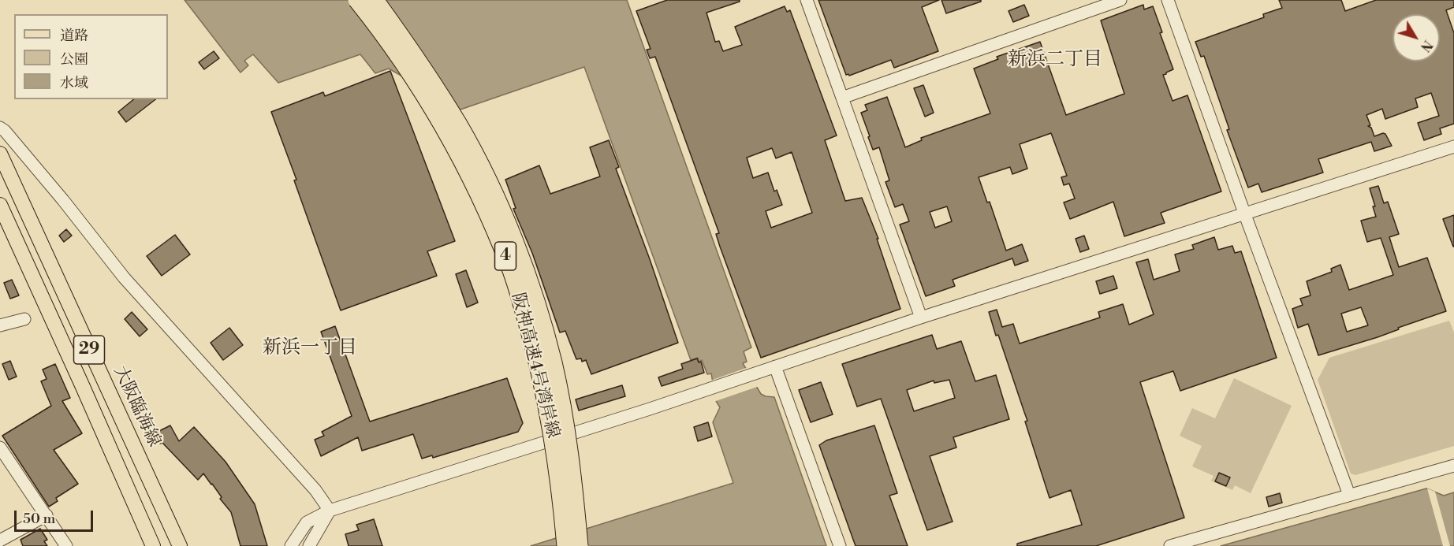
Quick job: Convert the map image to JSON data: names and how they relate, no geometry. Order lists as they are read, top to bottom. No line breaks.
{"streets":{"highway":["4","阪神高速4号湾岸線"],"main road":["29","大阪臨海線"]},"districts":["新浜二丁目","新浜一丁目"],"legend":["道路","公園","水域"],"scale_bar":"50 m","north":"bottom right"}
